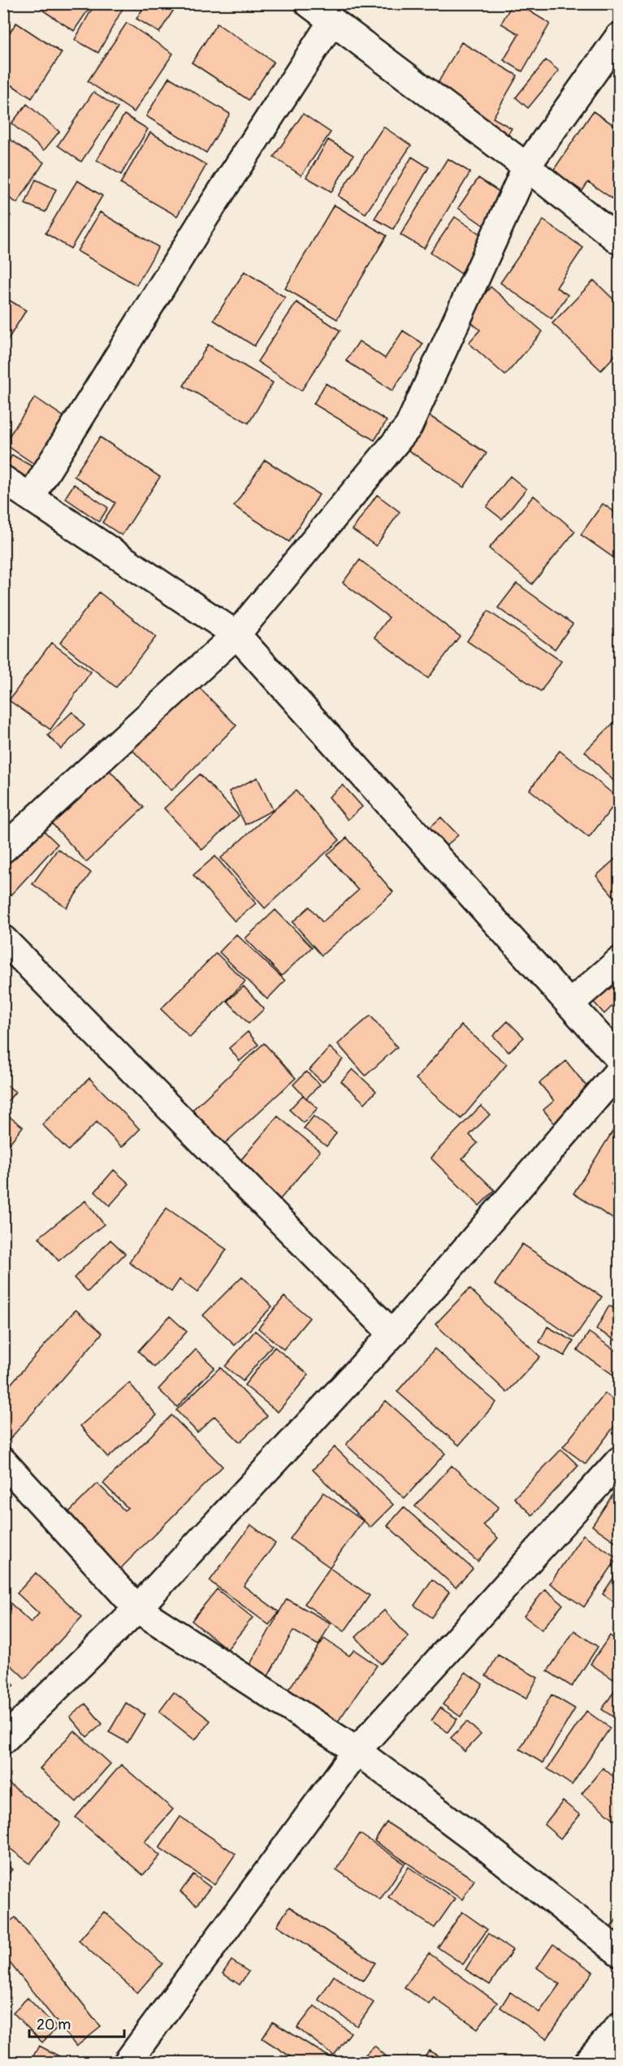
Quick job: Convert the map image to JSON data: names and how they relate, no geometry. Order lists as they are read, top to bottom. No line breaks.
{"scale_bar":"20 m"}
